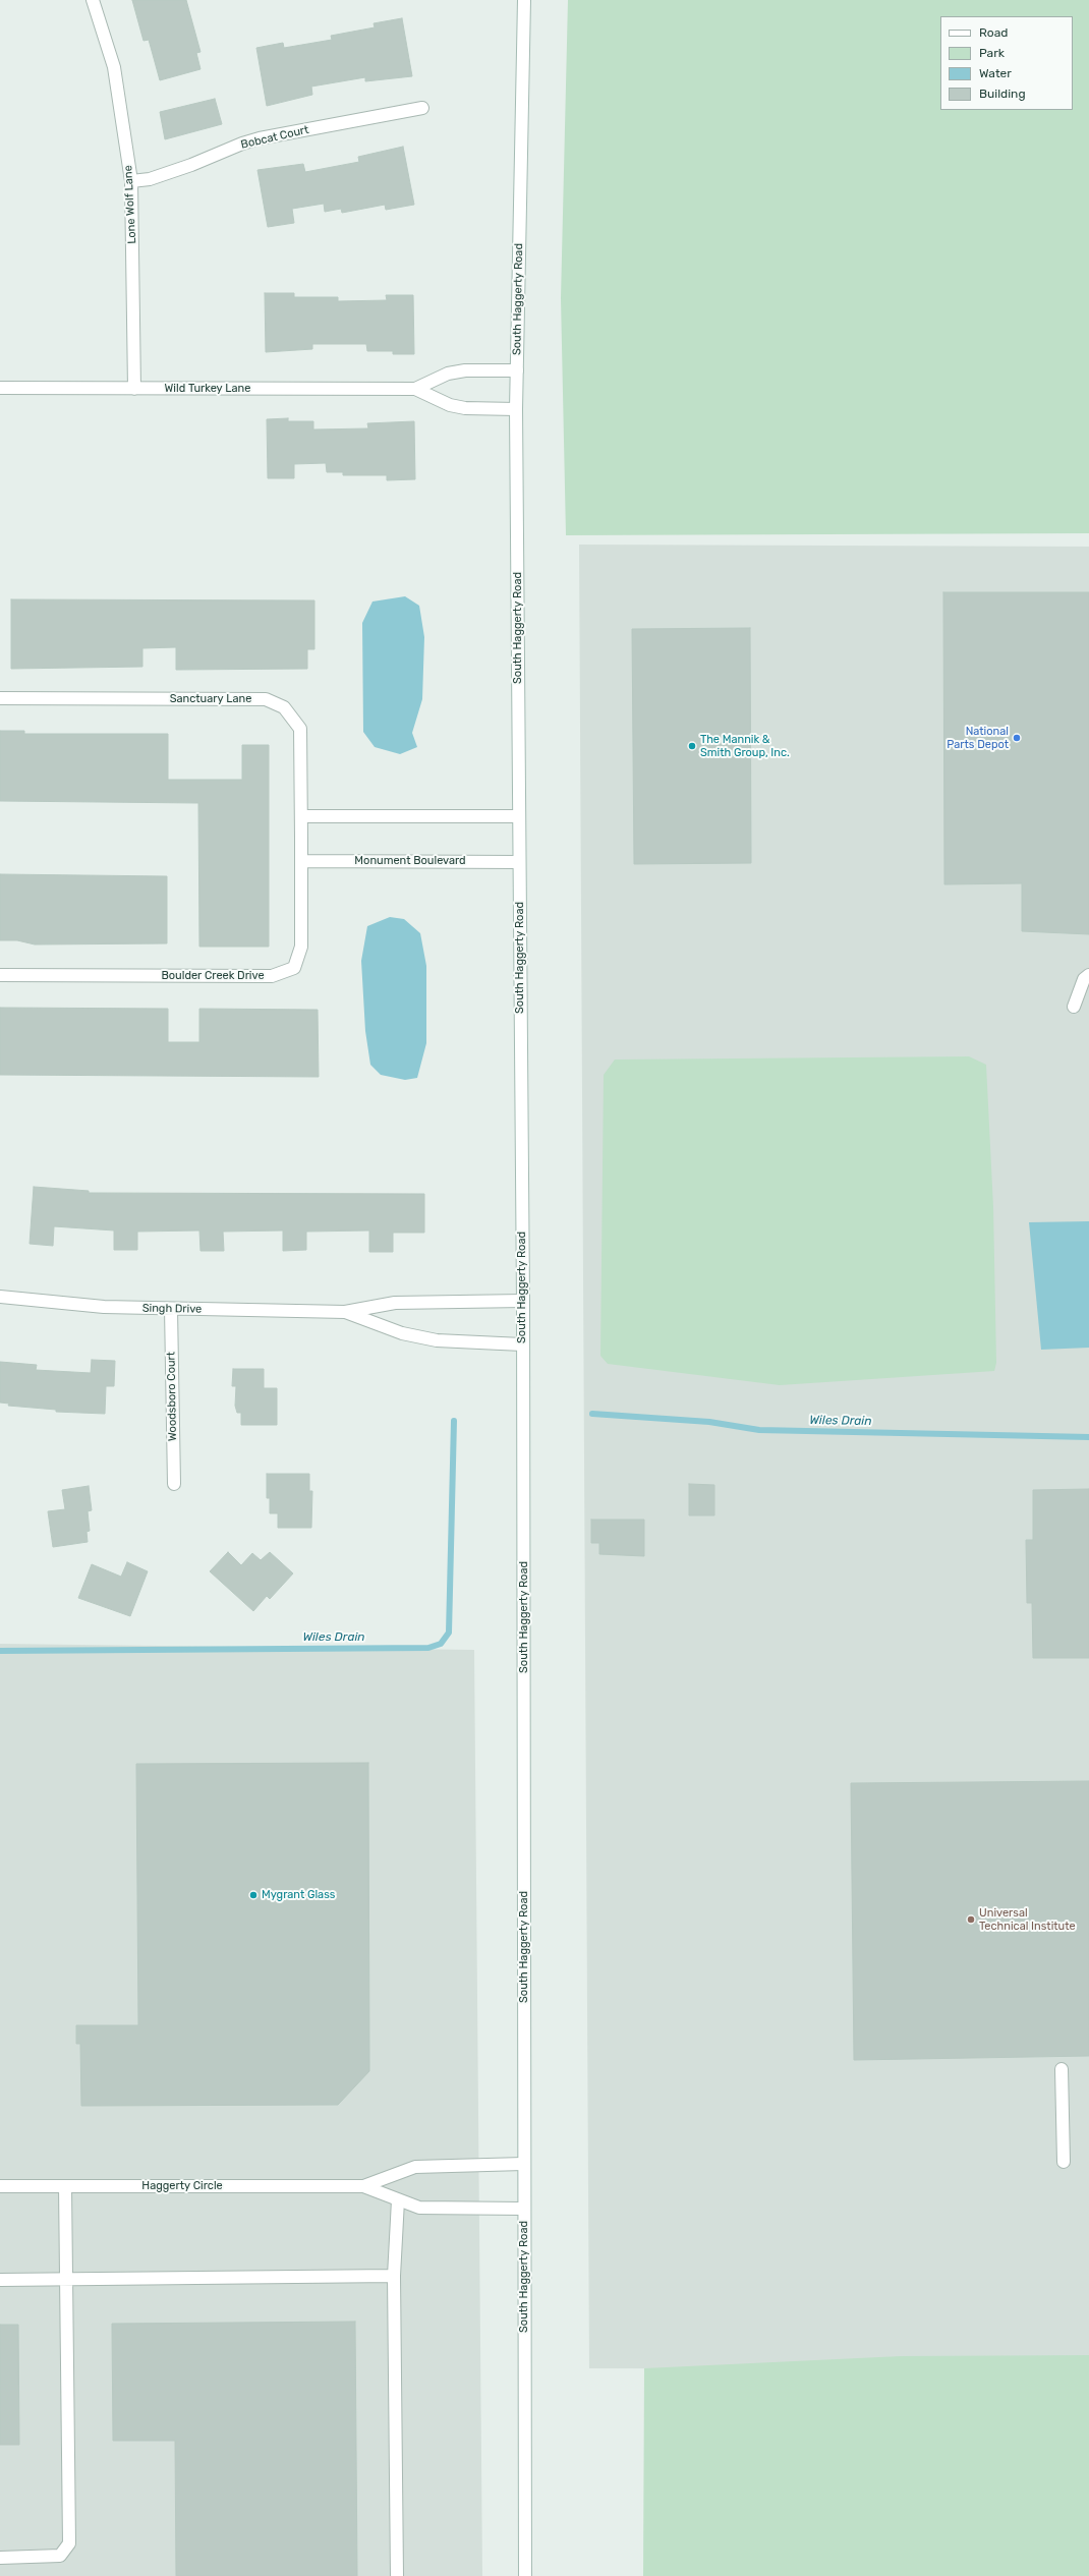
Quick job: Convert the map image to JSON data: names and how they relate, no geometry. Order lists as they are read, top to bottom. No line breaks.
{"streets":{"street":["Bobcat Court","Lone Wolf Lane","South Haggerty Road","Wild Turkey Lane","Sanctuary Lane","Monument Boulevard","Boulder Creek Drive","Singh Drive","Woodsboro Court","Haggerty Circle"]},"crossings":[["Bobcat Court","Lone Wolf Lane"],["Lone Wolf Lane","Wild Turkey Lane"],["South Haggerty Road","Wild Turkey Lane"],["South Haggerty Road","Monument Boulevard"],["South Haggerty Road","Singh Drive"],["South Haggerty Road","Haggerty Circle"],["Sanctuary Lane","Boulder Creek Drive"],["Monument Boulevard","Boulder Creek Drive"],["Singh Drive","Woodsboro Court"]],"water":["Wiles Drain"],"places":["National Parts Depot","The Mannik & Smith Group, Inc.","Mygrant Glass","Universal Technical Institute"],"legend":["Road","Park","Water","Building"]}
